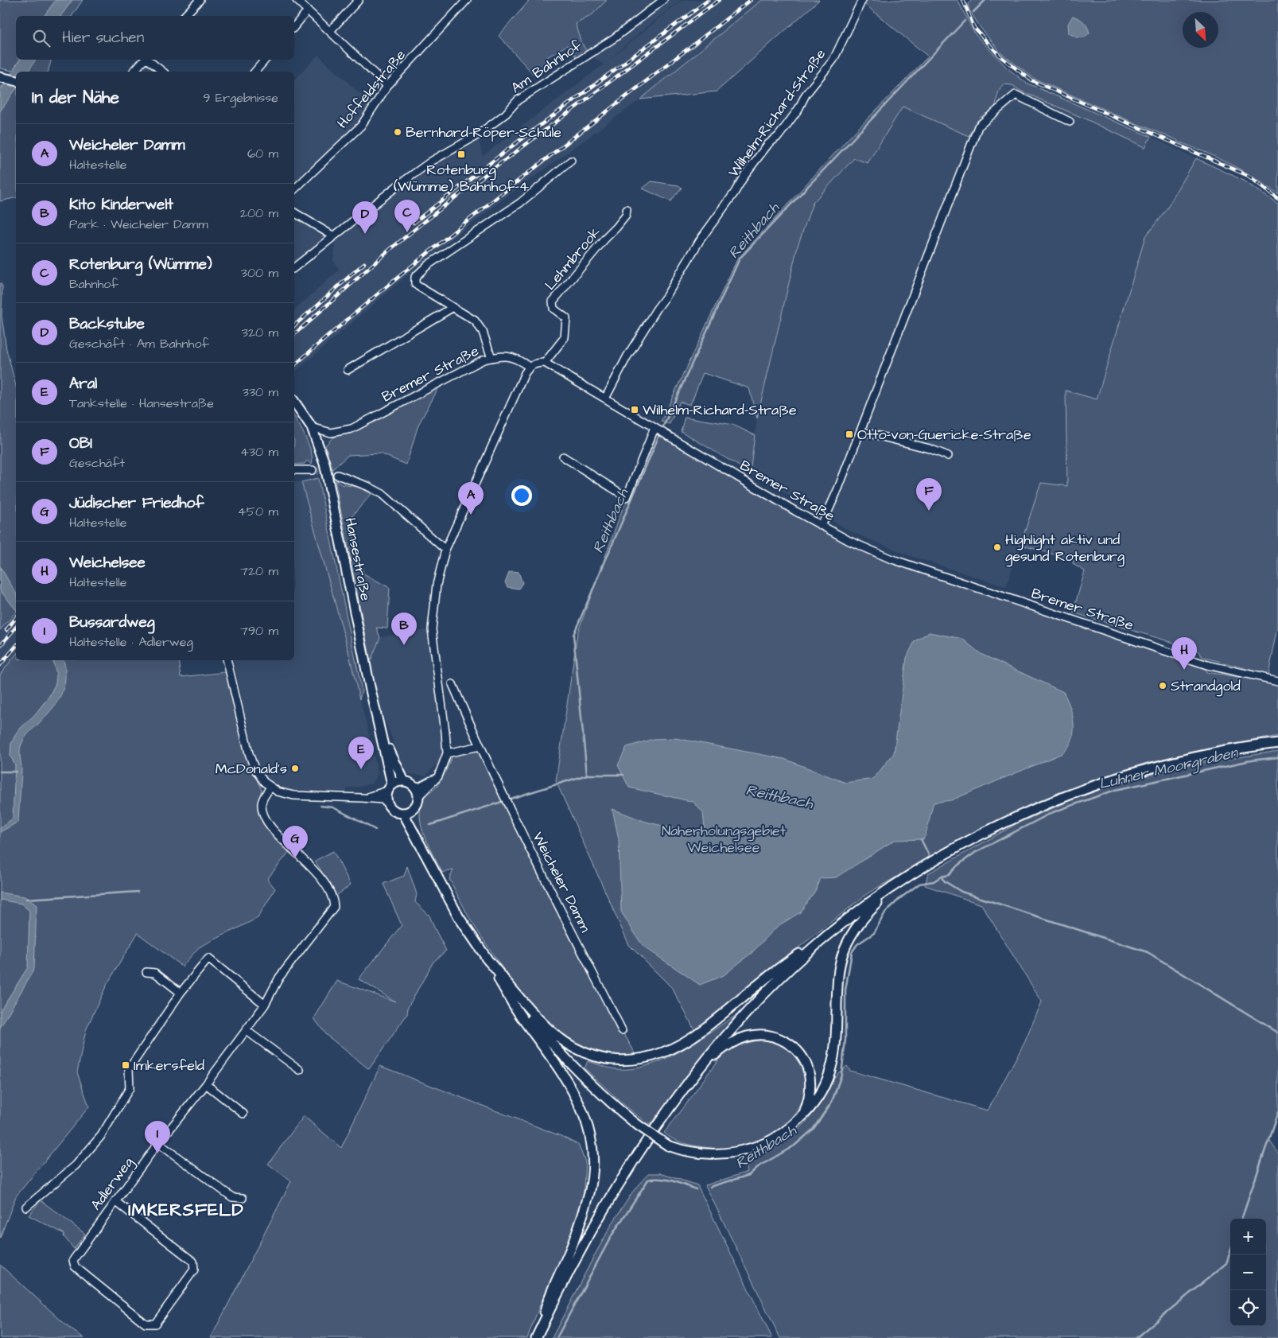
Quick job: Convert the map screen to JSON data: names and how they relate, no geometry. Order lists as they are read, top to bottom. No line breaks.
{"streets":{"main road":["Hansestraße"],"street":["Am Bahnhof","Hoffeldstraße","Wilhelm-Richard-Straße","Lehmbrook","Bremer Straße","Weicheler Damm","Adlerweg"]},"crossings":[["Wilhelm-Richard-Straße","Bremer Straße"],["Lehmbrook","Bremer Straße"],["Bremer Straße","Hansestraße"]],"districts":["IMKERSFELD"],"water":["Reithbach","Luhner Moorgraben"],"parks":["Naherholungsgebiet Weichelsee"],"places":{"other":["Bernhard-Röper-Schule","Highlight aktiv und gesund Rotenburg","Strandgold","McDonald's"],"transit":["Rotenburg (Wümme) Bahnhof-4","Wilhelm-Richard-Straße","Otto-von-Guericke-Straße","Imkersfeld"]},"north":"bottom right","page":{"search":"Hier suchen","heading":["In der Nähe","9 Ergebnisse"],"list":[{"mark":"A","name":"Weicheler Damm","note":"Haltestelle","value":"60 m"},{"mark":"B","name":"Kito Kinderwelt","note":"Park · Weicheler Damm","value":"200 m"},{"mark":"C","name":"Rotenburg (Wümme)","note":"Bahnhof","value":"300 m"},{"mark":"D","name":"Backstube","note":"Geschäft · Am Bahnhof","value":"320 m"},{"mark":"E","name":"Aral","note":"Tankstelle · Hansestraße","value":"330 m"},{"mark":"F","name":"OBI","note":"Geschäft","value":"430 m"},{"mark":"G","name":"Jüdischer Friedhof","note":"Haltestelle","value":"450 m"},{"mark":"H","name":"Weichelsee","note":"Haltestelle","value":"720 m"},{"mark":"I","name":"Bussardweg","note":"Haltestelle · Adlerweg","value":"790 m"}],"pins":["C","D","F","A","B","H","E","G","I"],"map_buttons":["+","−"]}}
